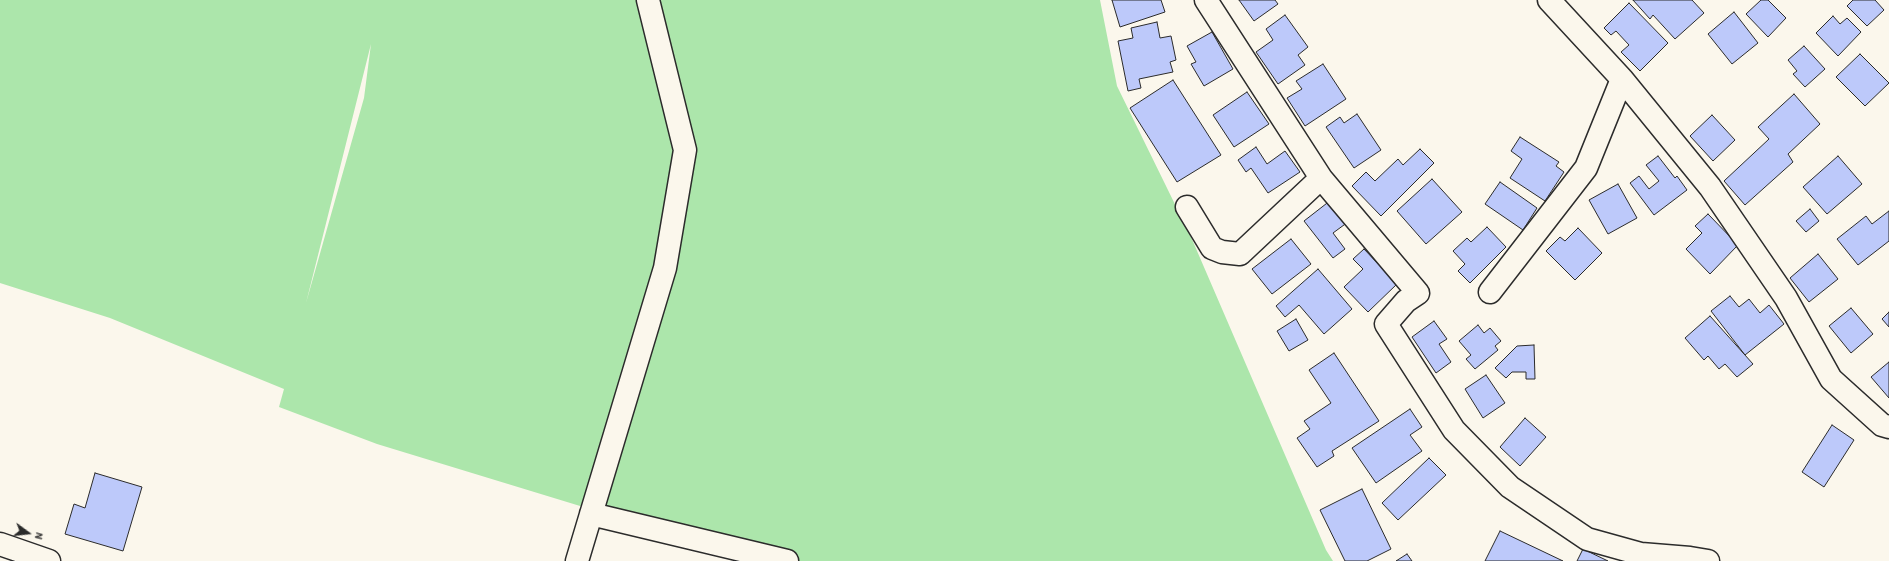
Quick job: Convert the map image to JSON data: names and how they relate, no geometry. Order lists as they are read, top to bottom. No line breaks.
{"north":"right"}
